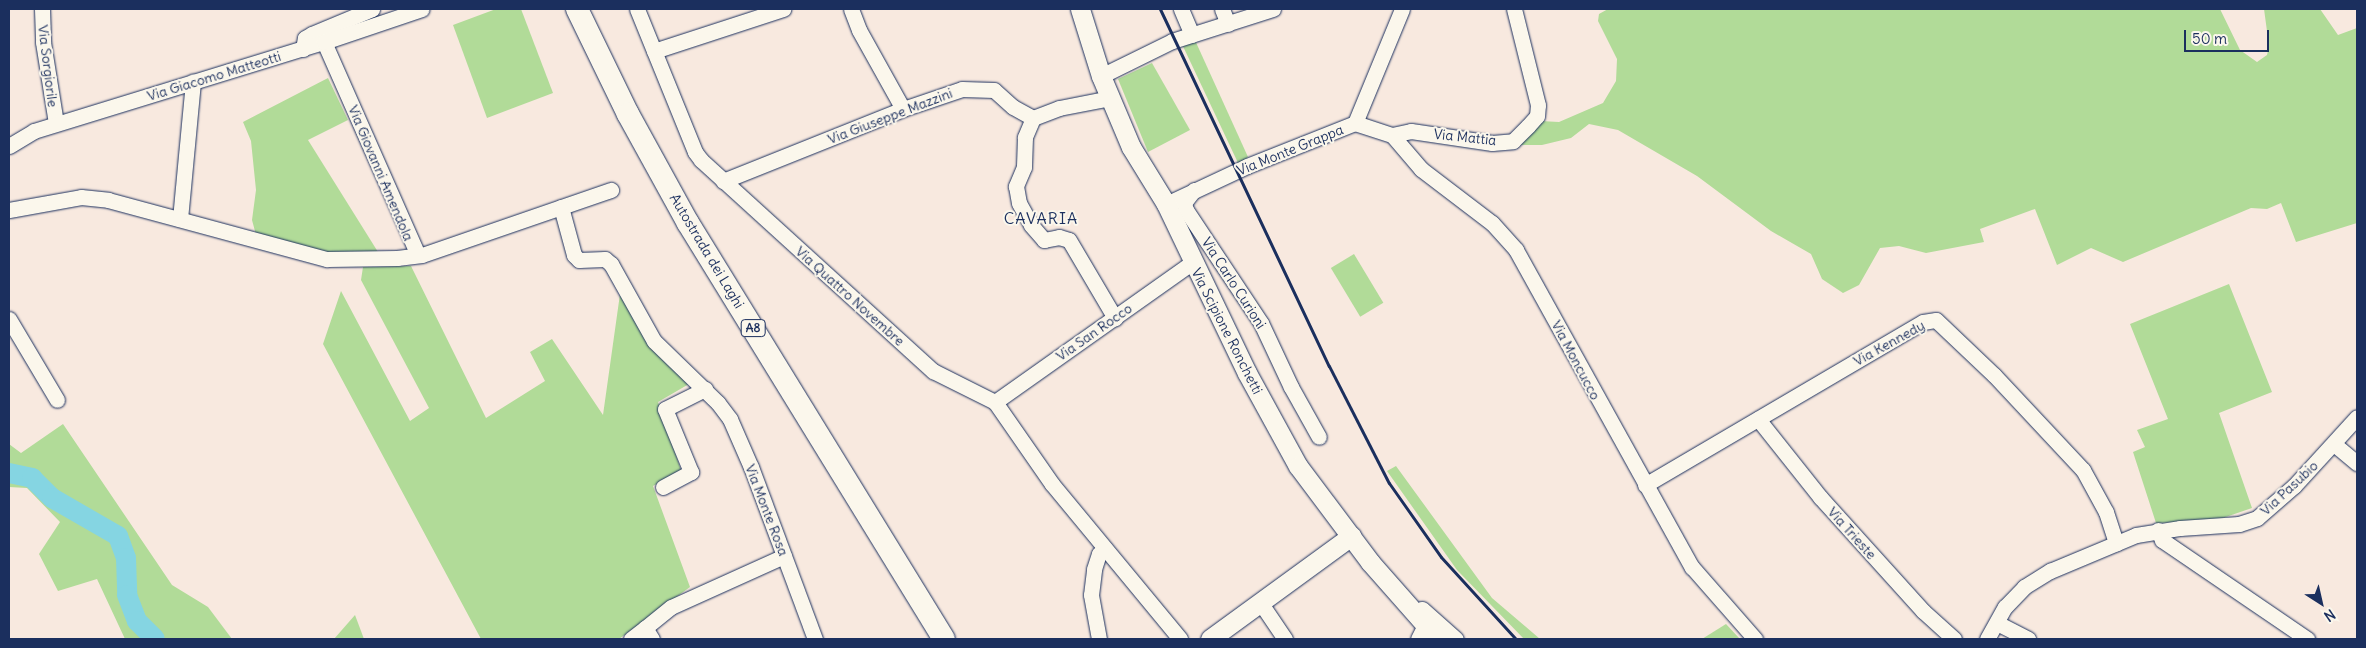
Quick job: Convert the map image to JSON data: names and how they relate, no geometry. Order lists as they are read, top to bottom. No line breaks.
{"streets":{"highway":["Autostrada dei Laghi","A8"],"main road":["Via Scipione Ronchetti"],"street":["Via Sorgiorile","Via Giacomo Matteotti","Via Giuseppe Mazzini","Via Mattia","Via Monte Grappa","Via Giovanni Amendola","Via Carlo Curioni","Via Quattro Novembre","Via San Rocco","Via Kennedy","Via Moncucco","Via Pasubio","Via Monte Rosa","Via Trieste"]},"crossings":[["Via Sorgiorile","Via Giacomo Matteotti"],["Via Giacomo Matteotti","Via Giovanni Amendola"],["Via Giuseppe Mazzini","Via Quattro Novembre"],["Via Mattia","Via Moncucco"],["Via Monte Grappa","Via Carlo Curioni"],["Via Monte Grappa","Via Scipione Ronchetti"],["Via Giovanni Amendola","Via Monte Rosa"],["Via Quattro Novembre","Via San Rocco"],["Via Scipione Ronchetti","Via San Rocco"],["Via Kennedy","Via Moncucco"],["Via Kennedy","Via Pasubio"],["Via Kennedy","Via Trieste"]],"districts":["CAVARIA"],"scale_bar":"50 m","north":"bottom right"}
